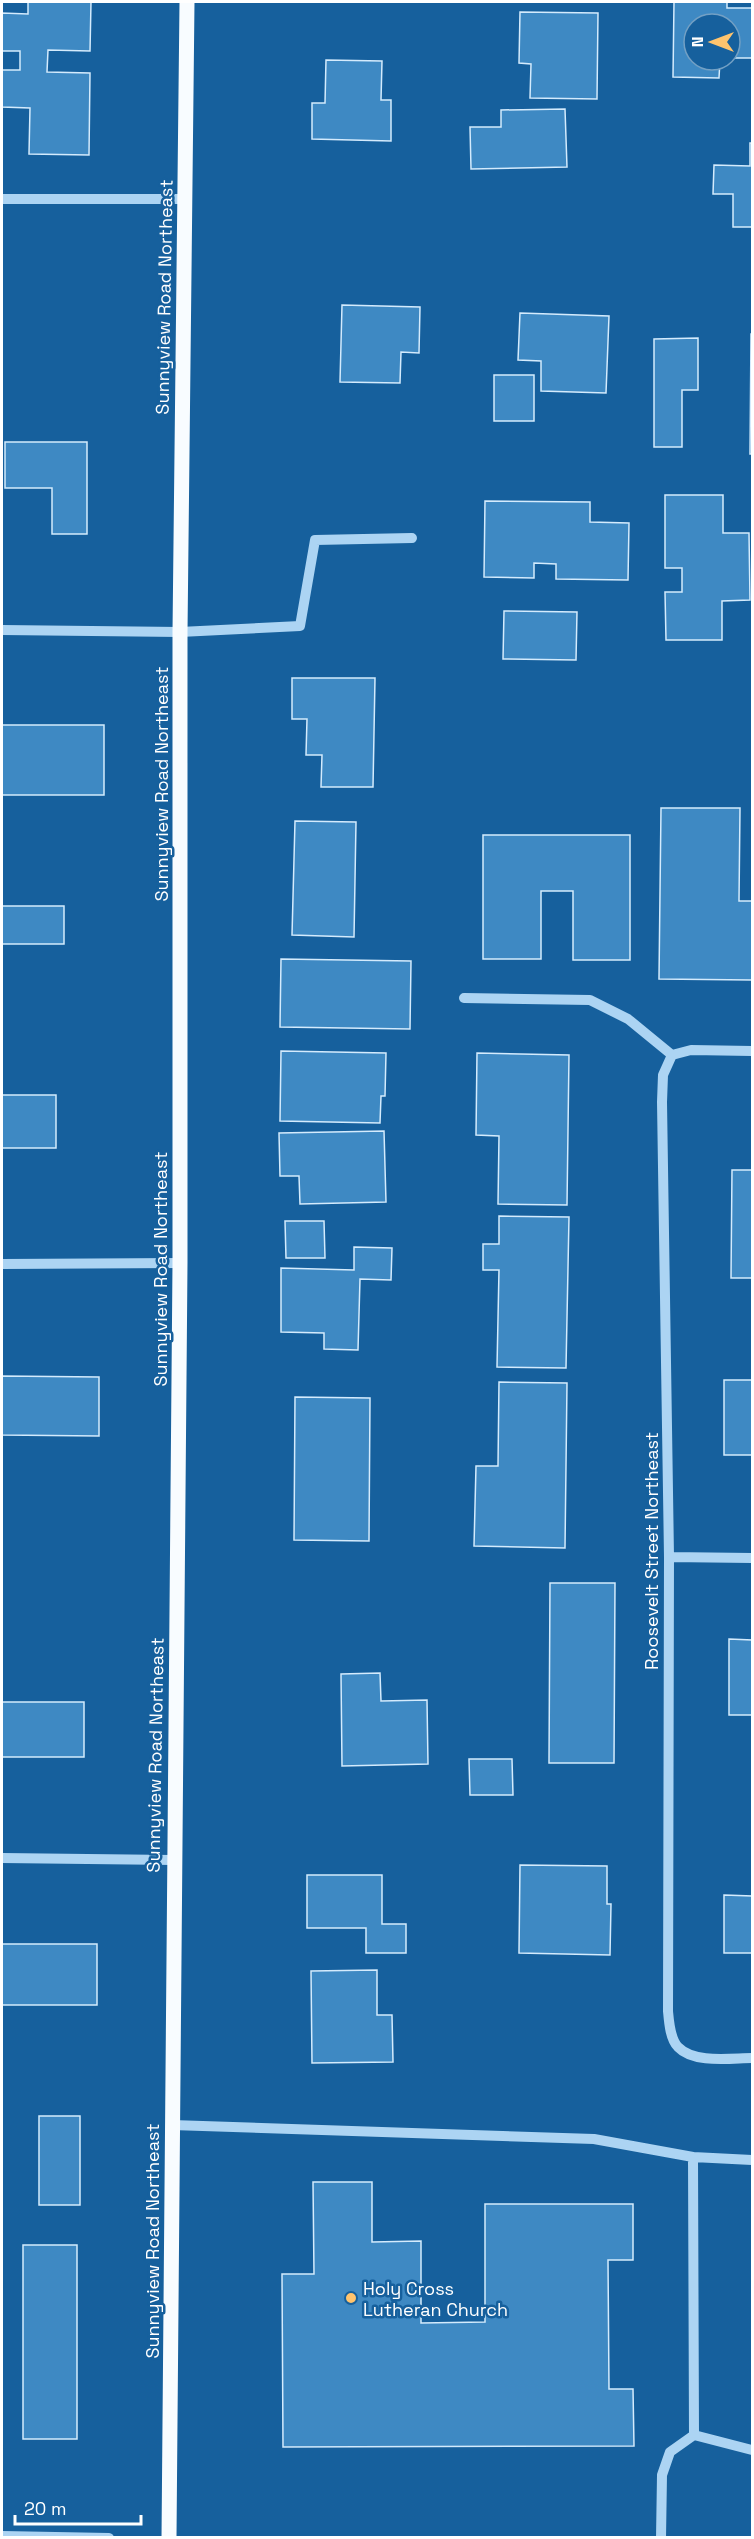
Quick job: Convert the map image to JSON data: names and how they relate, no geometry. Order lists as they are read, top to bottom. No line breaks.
{"streets":{"main road":["Sunnyview Road Northeast"],"street":["Roosevelt Street Northeast"]},"places":["Holy Cross Lutheran Church"],"scale_bar":"20 m","north":"left"}
